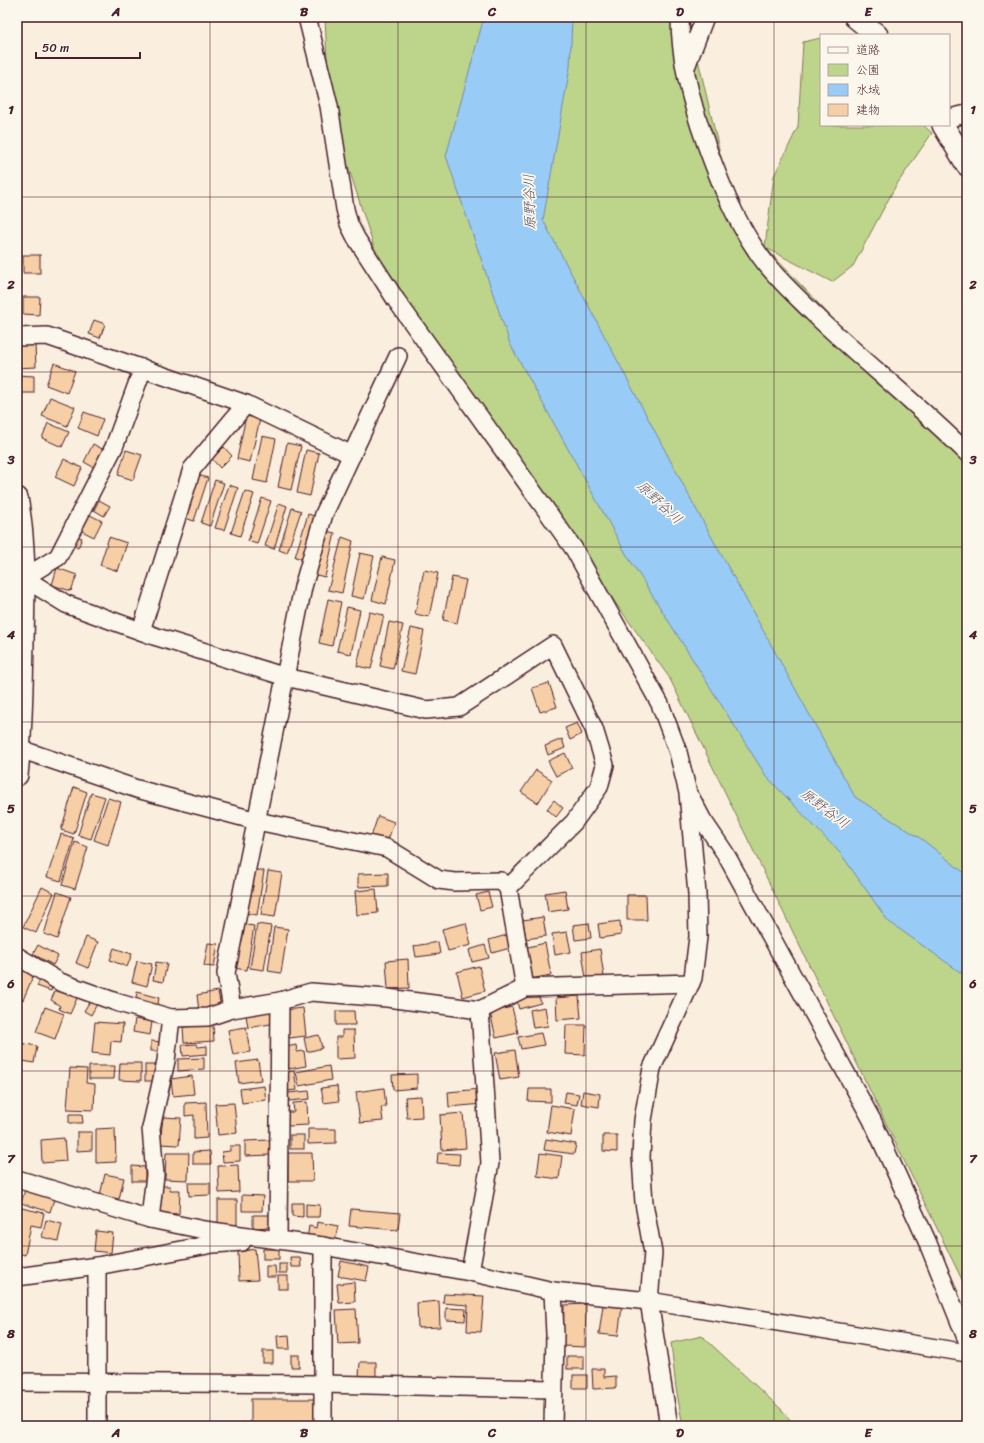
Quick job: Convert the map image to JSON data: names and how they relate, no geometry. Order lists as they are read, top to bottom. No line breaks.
{"water":["原野谷川"],"legend":["道路","公園","水域","建物"],"scale_bar":"50 m","grid":{"columns":["A","B","C","D","E"],"rows":["1","2","3","4","5","6","7","8"]}}
